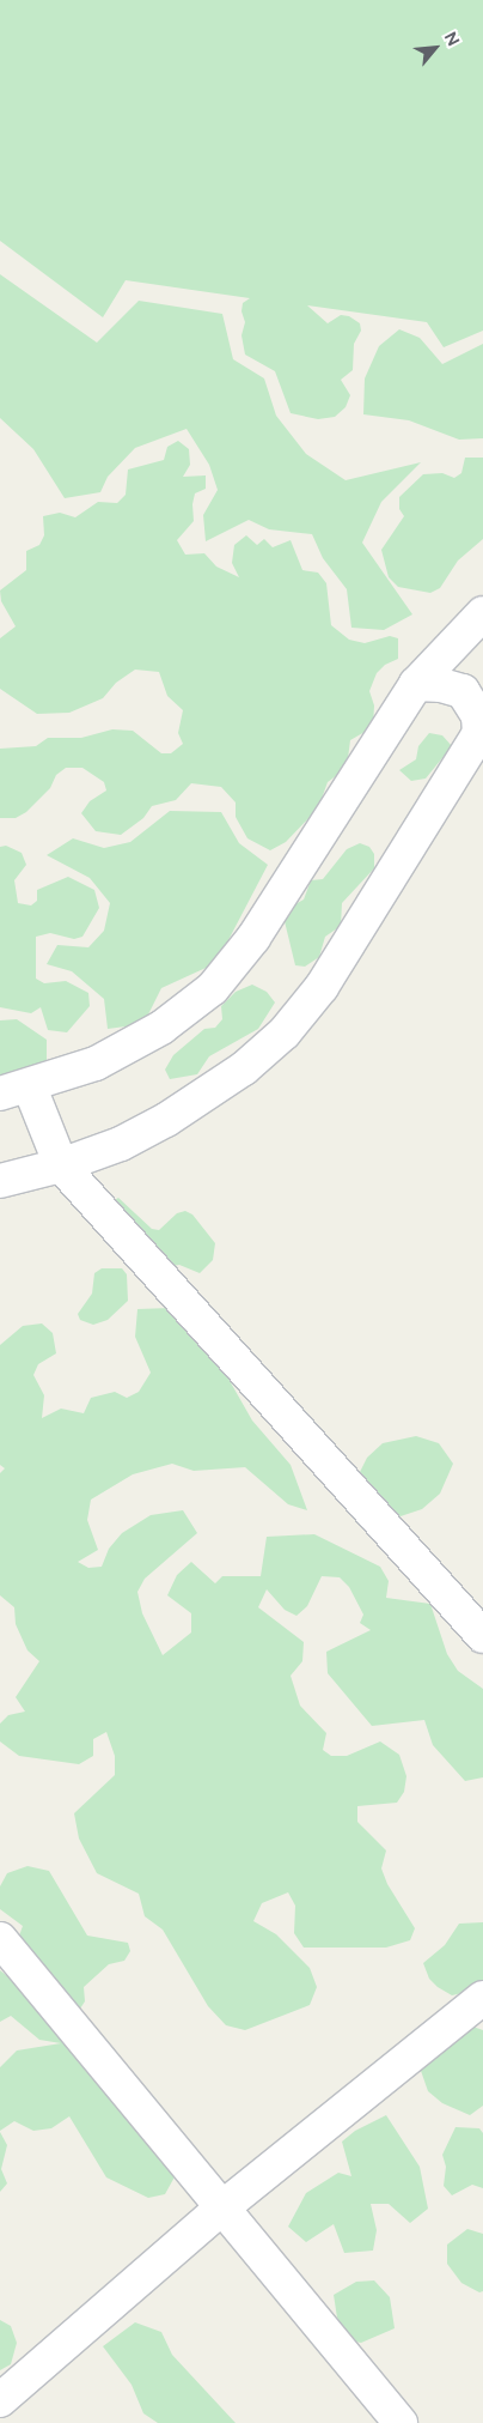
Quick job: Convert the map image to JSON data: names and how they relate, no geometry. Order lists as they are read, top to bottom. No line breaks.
{"north":"top right"}
